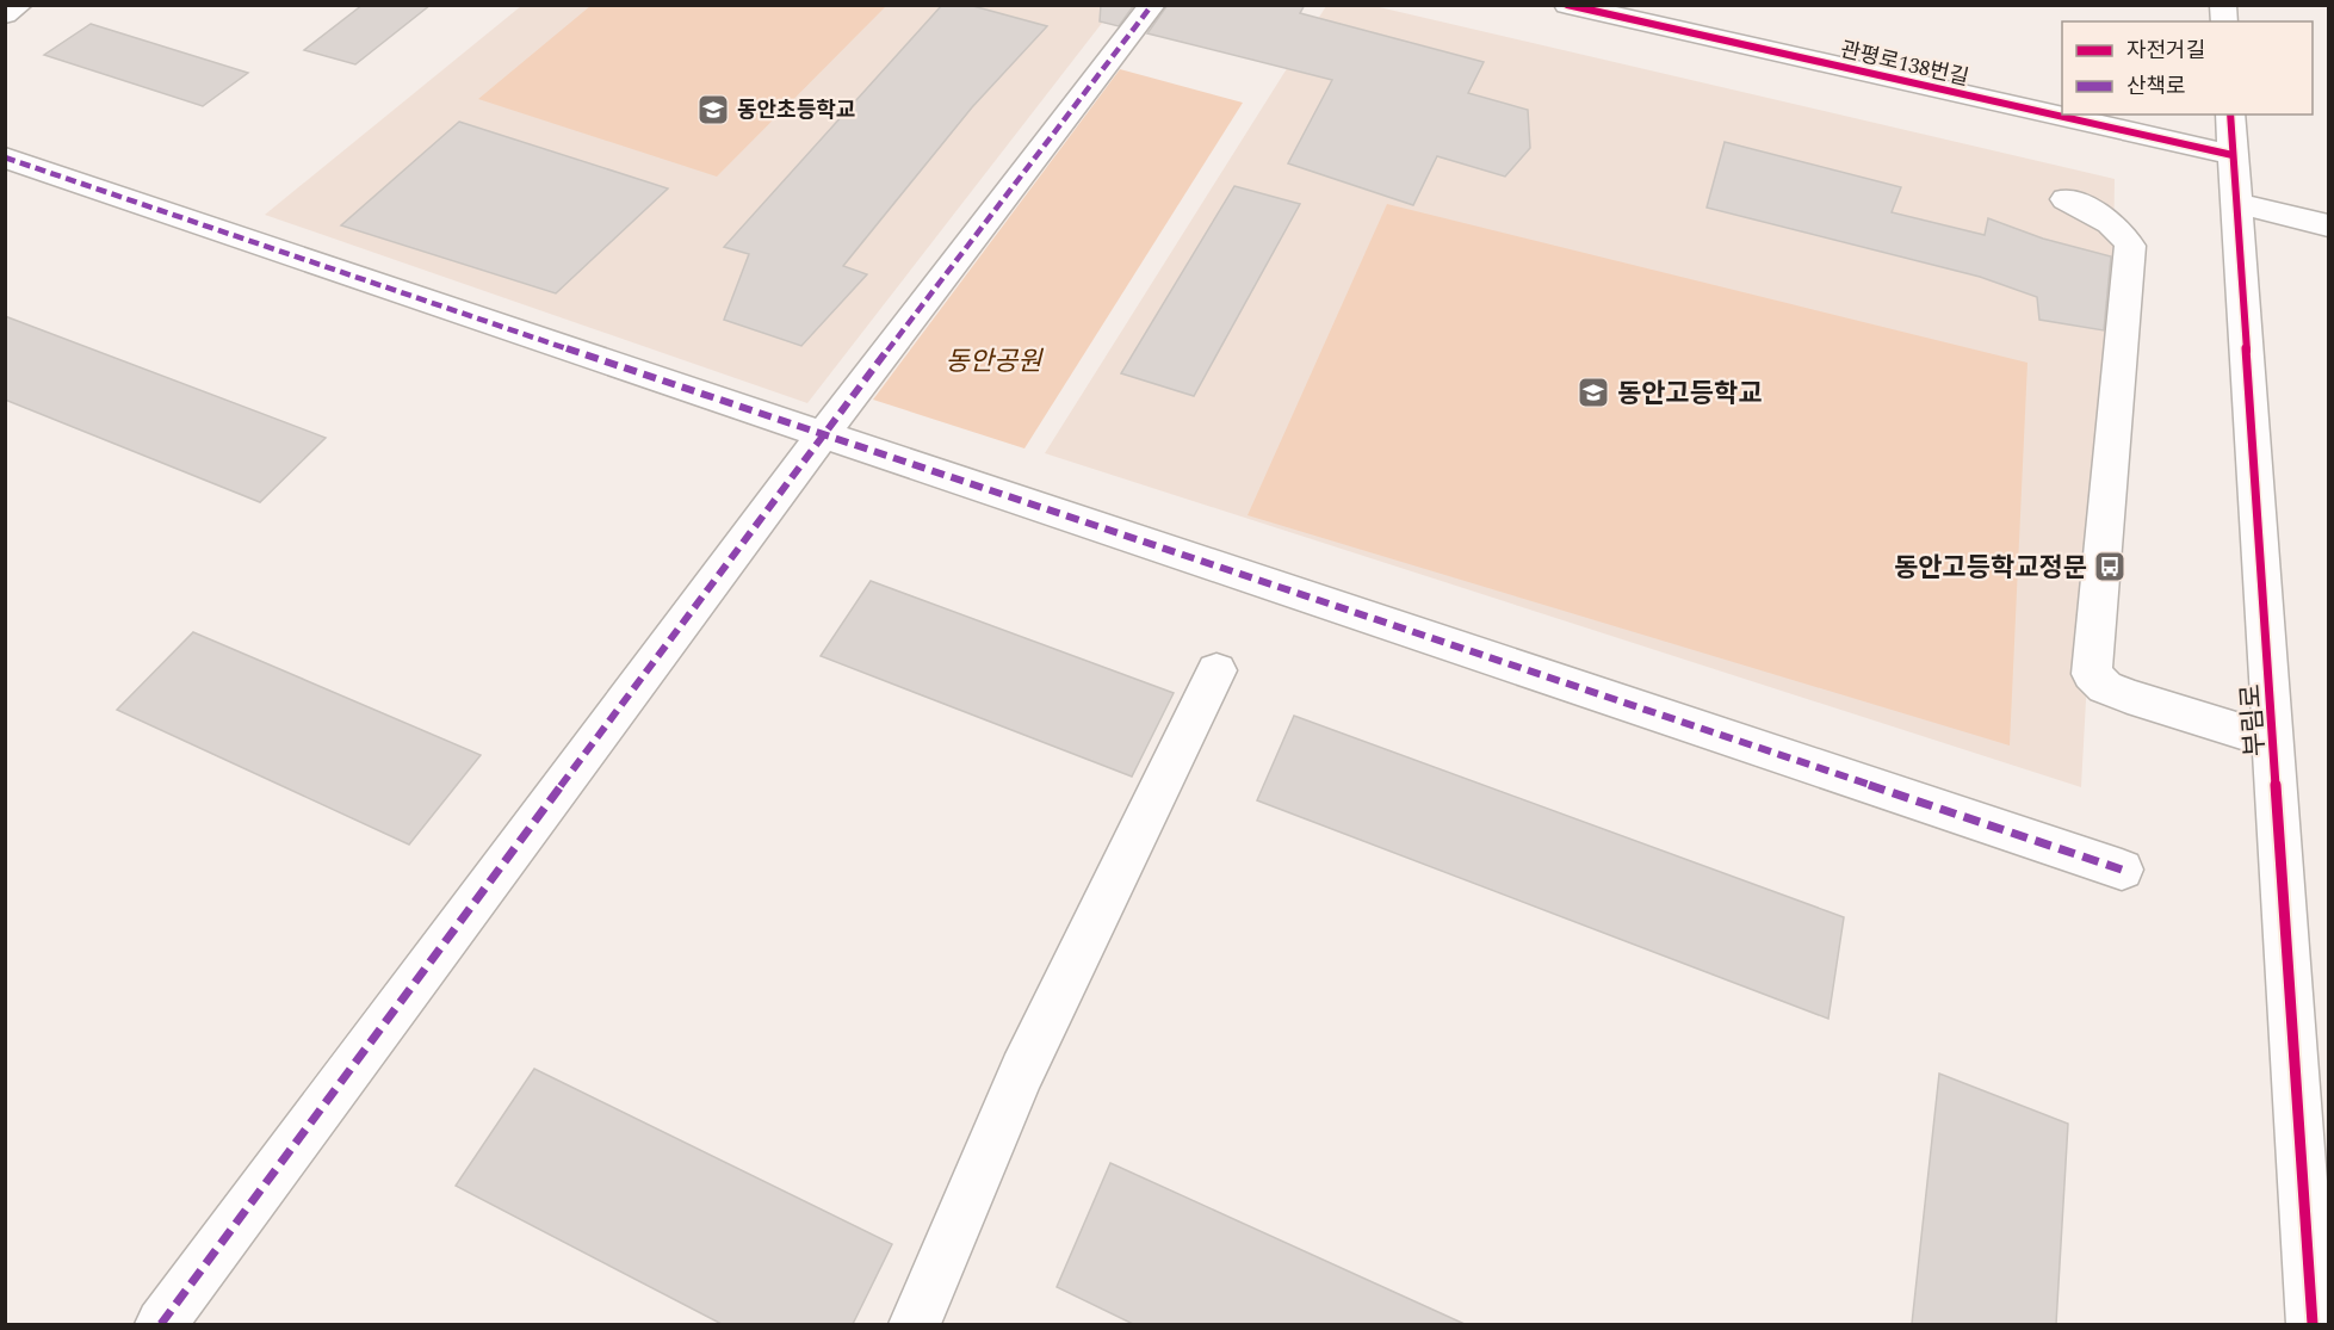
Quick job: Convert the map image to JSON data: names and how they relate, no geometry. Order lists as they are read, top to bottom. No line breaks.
{"streets":{"street":["관평로138번길","부림로"]},"crossings":[["관평로138번길","부림로"]],"parks":["동안공원"],"places":{"school or university":["동안초등학교","동안고등학교"],"bus stop":["동안고등학교정문"]},"legend":["자전거길","산책로"]}
